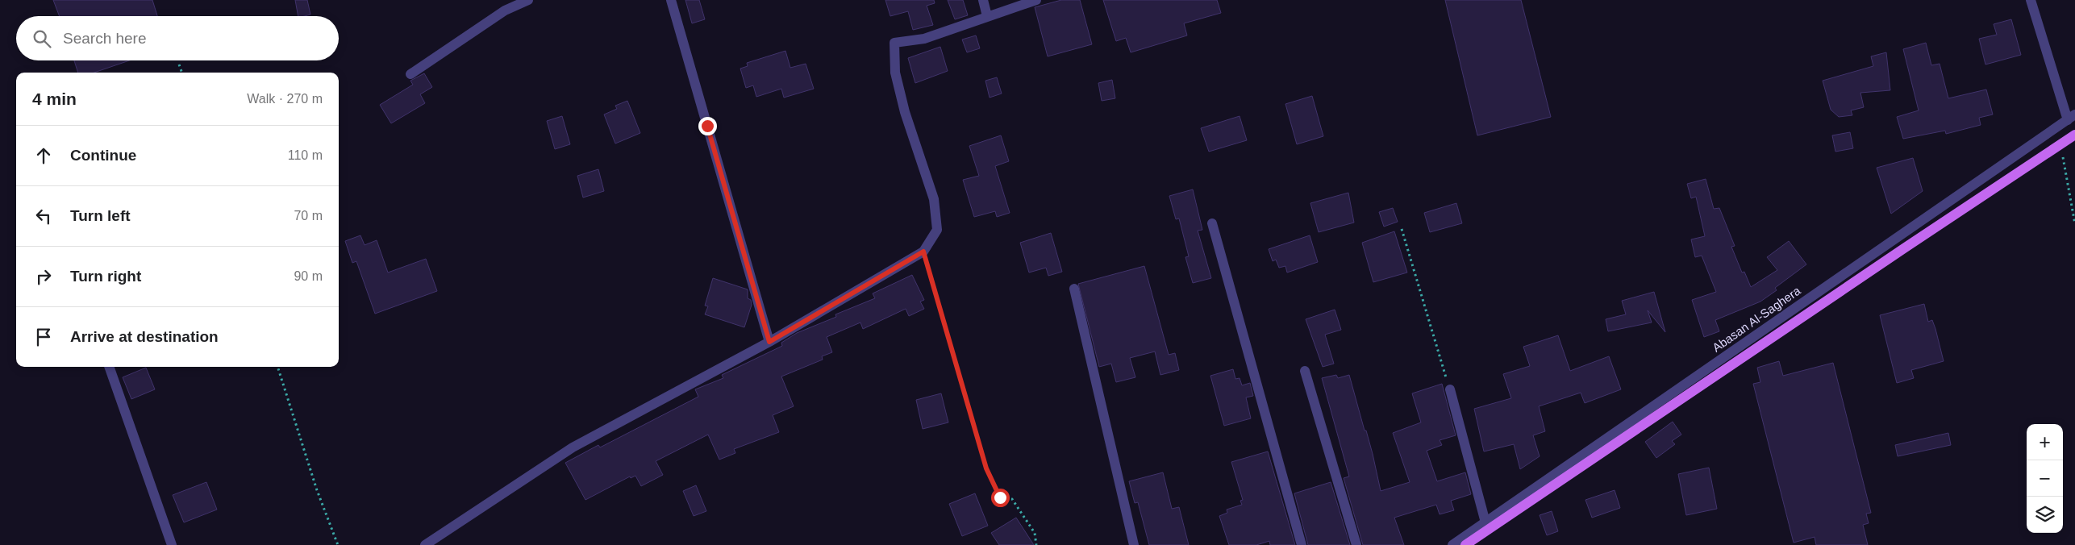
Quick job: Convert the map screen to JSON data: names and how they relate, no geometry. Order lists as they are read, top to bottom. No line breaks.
{"streets":{"main road":["Abasan Al-Saghera"]},"page":{"search":"Search here","heading":["4 min","Walk · 270 m"],"list":[["Continue","110 m"],["Turn left","70 m"],["Turn right","90 m"],"Arrive at destination"],"map_buttons":["+","−"]}}
